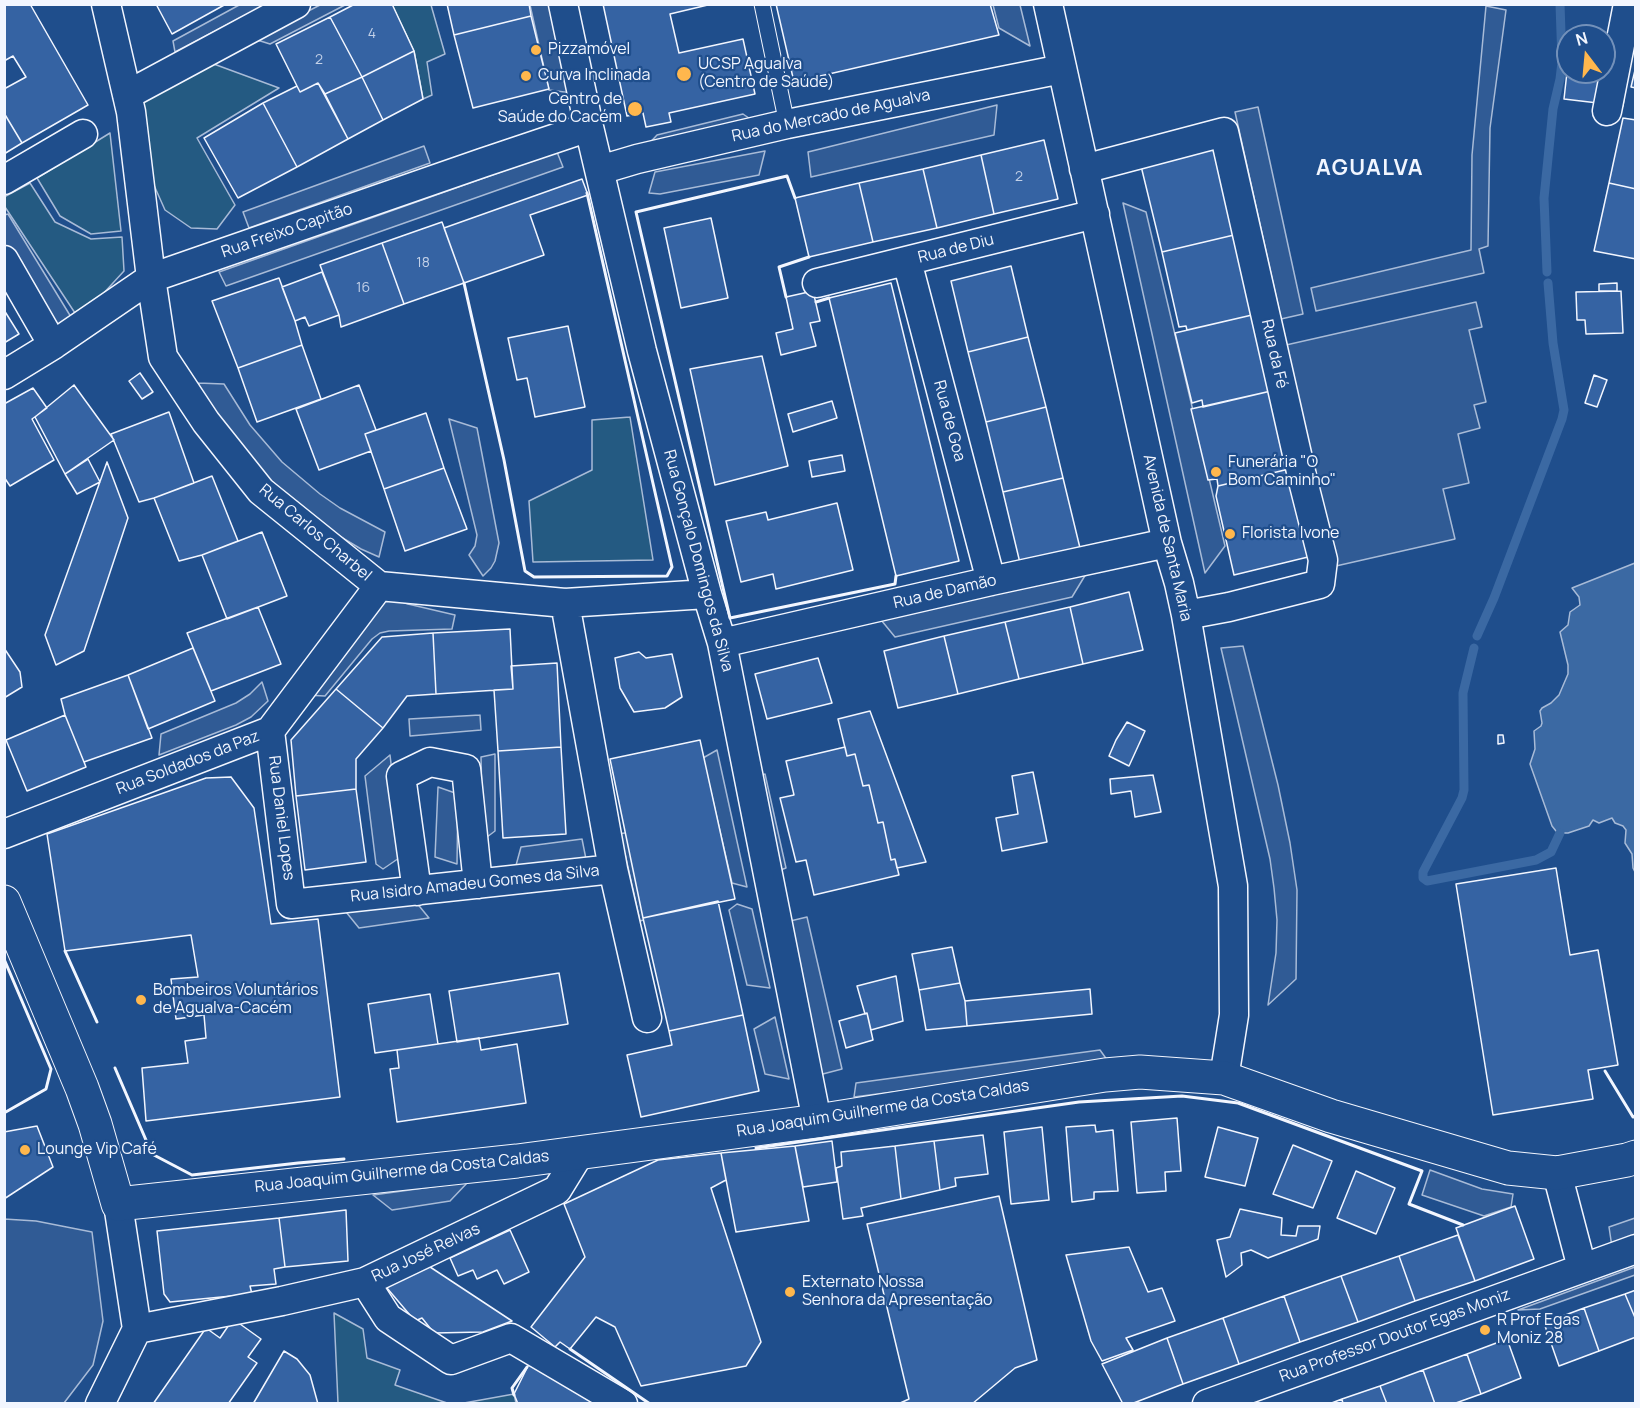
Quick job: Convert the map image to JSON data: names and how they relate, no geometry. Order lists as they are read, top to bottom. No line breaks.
{"streets":{"street":["Rua do Mercado de Agualva","Rua Freixo Capitão","Rua de Diu","Rua da Fé","Rua de Goa","Rua Carlos Charbel","Avenida de Santa Maria","Rua Gonçalo Domingos da Silva","Rua de Damão","Rua Soldados da Paz","Rua Daniel Lopes","Rua Isidro Amadeu Gomes da Silva","Rua Joaquim Guilherme da Costa Caldas","Rua José Relvas","Rua Professor Doutor Egas Moniz"]},"crossings":[["Rua do Mercado de Agualva","Avenida de Santa Maria"],["Rua do Mercado de Agualva","Rua Gonçalo Domingos da Silva"],["Rua Freixo Capitão","Rua Carlos Charbel"],["Rua Freixo Capitão","Rua Gonçalo Domingos da Silva"],["Rua de Diu","Rua de Goa"],["Rua de Diu","Avenida de Santa Maria"],["Rua da Fé","Avenida de Santa Maria"],["Rua de Goa","Rua de Damão"],["Rua Carlos Charbel","Rua Gonçalo Domingos da Silva"],["Rua Carlos Charbel","Rua Soldados da Paz"],["Avenida de Santa Maria","Rua de Damão"],["Avenida de Santa Maria","Rua Joaquim Guilherme da Costa Caldas"],["Rua Gonçalo Domingos da Silva","Rua de Damão"],["Rua Gonçalo Domingos da Silva","Rua Joaquim Guilherme da Costa Caldas"],["Rua Soldados da Paz","Rua Daniel Lopes"],["Rua Daniel Lopes","Rua Isidro Amadeu Gomes da Silva"],["Rua Joaquim Guilherme da Costa Caldas","Rua José Relvas"]],"districts":["AGUALVA"],"places":["Pizzamóvel","UCSP Agualva (Centro de Saúde)","Curva Inclinada","Centro de Saúde do Cacém","Funerária \"O Bom Caminho\"","Florista Ivone","Bombeiros Voluntários de Agualva-Cacém","Lounge Vip Café","Externato Nossa Senhora da Apresentação","R Prof Egas Moniz 28"],"house_numbers":["4","2","2","18","16"],"north":"top"}
